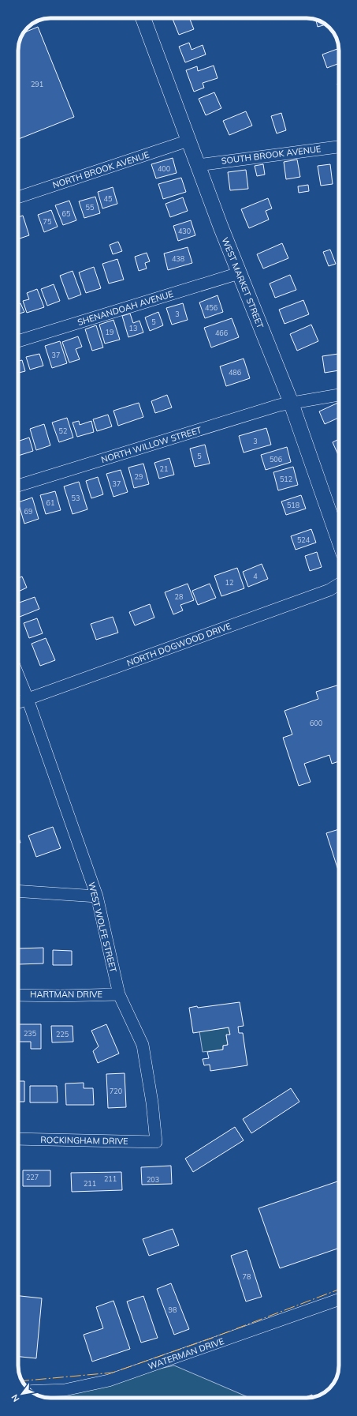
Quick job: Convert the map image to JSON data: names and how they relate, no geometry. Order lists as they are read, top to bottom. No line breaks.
{"streets":{"main road":["WEST MARKET STREET"],"street":["SOUTH BROOK AVENUE","NORTH BROOK AVENUE","SHENANDOAH AVENUE","NORTH WILLOW STREET","NORTH DOGWOOD DRIVE","WEST WOLFE STREET","HARTMAN DRIVE","ROCKINGHAM DRIVE","WATERMAN DRIVE"]},"crossings":[["SOUTH BROOK AVENUE","WEST MARKET STREET"],["NORTH BROOK AVENUE","WEST MARKET STREET"],["WEST MARKET STREET","SHENANDOAH AVENUE"],["WEST MARKET STREET","NORTH WILLOW STREET"],["NORTH DOGWOOD DRIVE","WEST WOLFE STREET"],["WEST WOLFE STREET","HARTMAN DRIVE"],["WEST WOLFE STREET","ROCKINGHAM DRIVE"]],"house_numbers":["291","400","45","55","65","75","430","438","456","3","5","13","19","466","37","486","52","3","5","506","21","29","512","37","53","61","518","69","524","4","12","28","600","235","225","720","227","211","203","211","78","98"],"north":"bottom left"}
